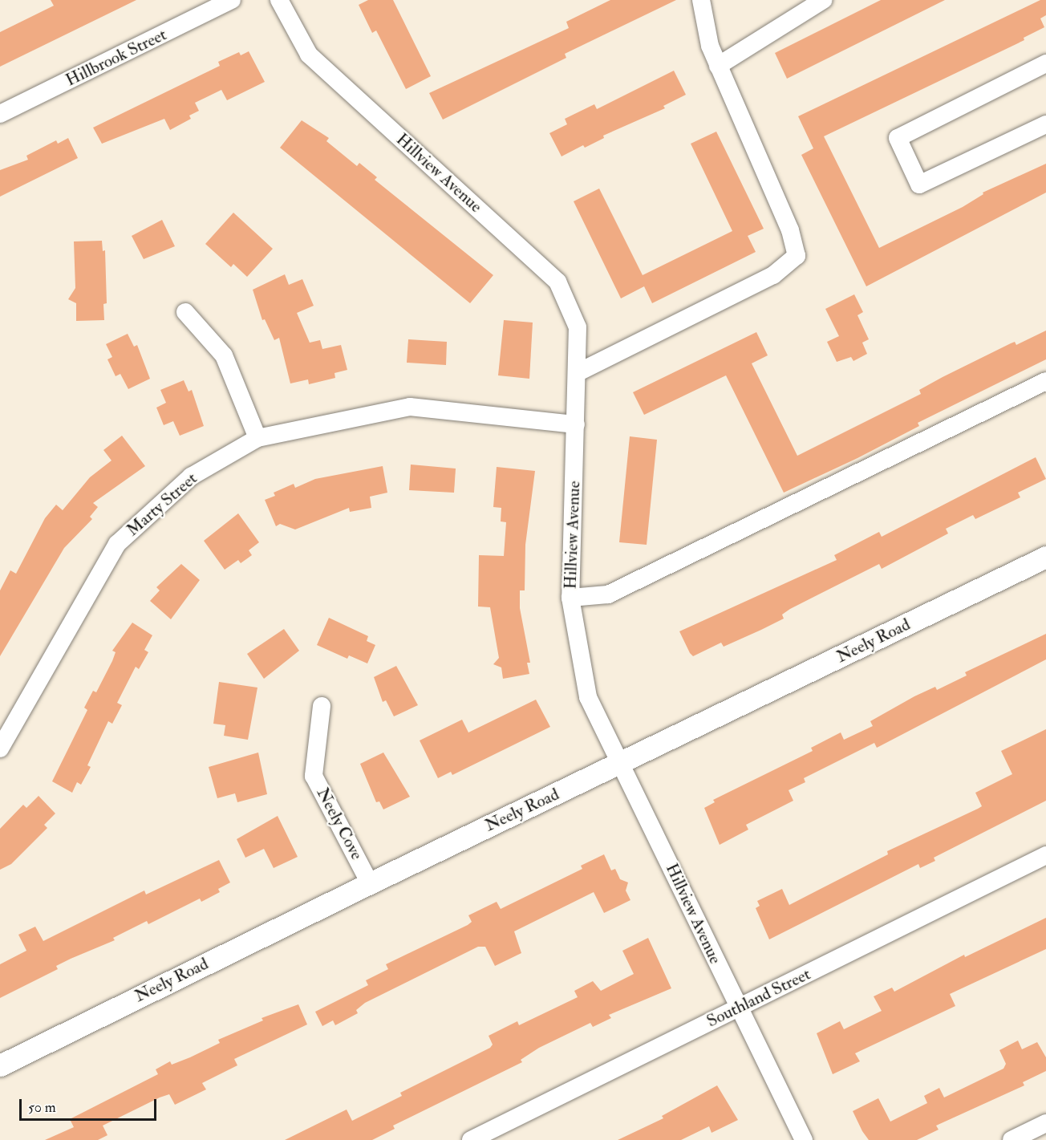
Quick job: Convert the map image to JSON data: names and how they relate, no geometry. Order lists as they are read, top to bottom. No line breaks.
{"streets":{"street":["Hillbrook Street","Hillview Avenue","Marty Street","Neely Road","Neely Cove","Southland Street"]},"crossings":[["Hillview Avenue","Marty Street"],["Hillview Avenue","Neely Road"],["Hillview Avenue","Southland Street"],["Neely Road","Neely Cove"]],"scale_bar":"50 m"}
